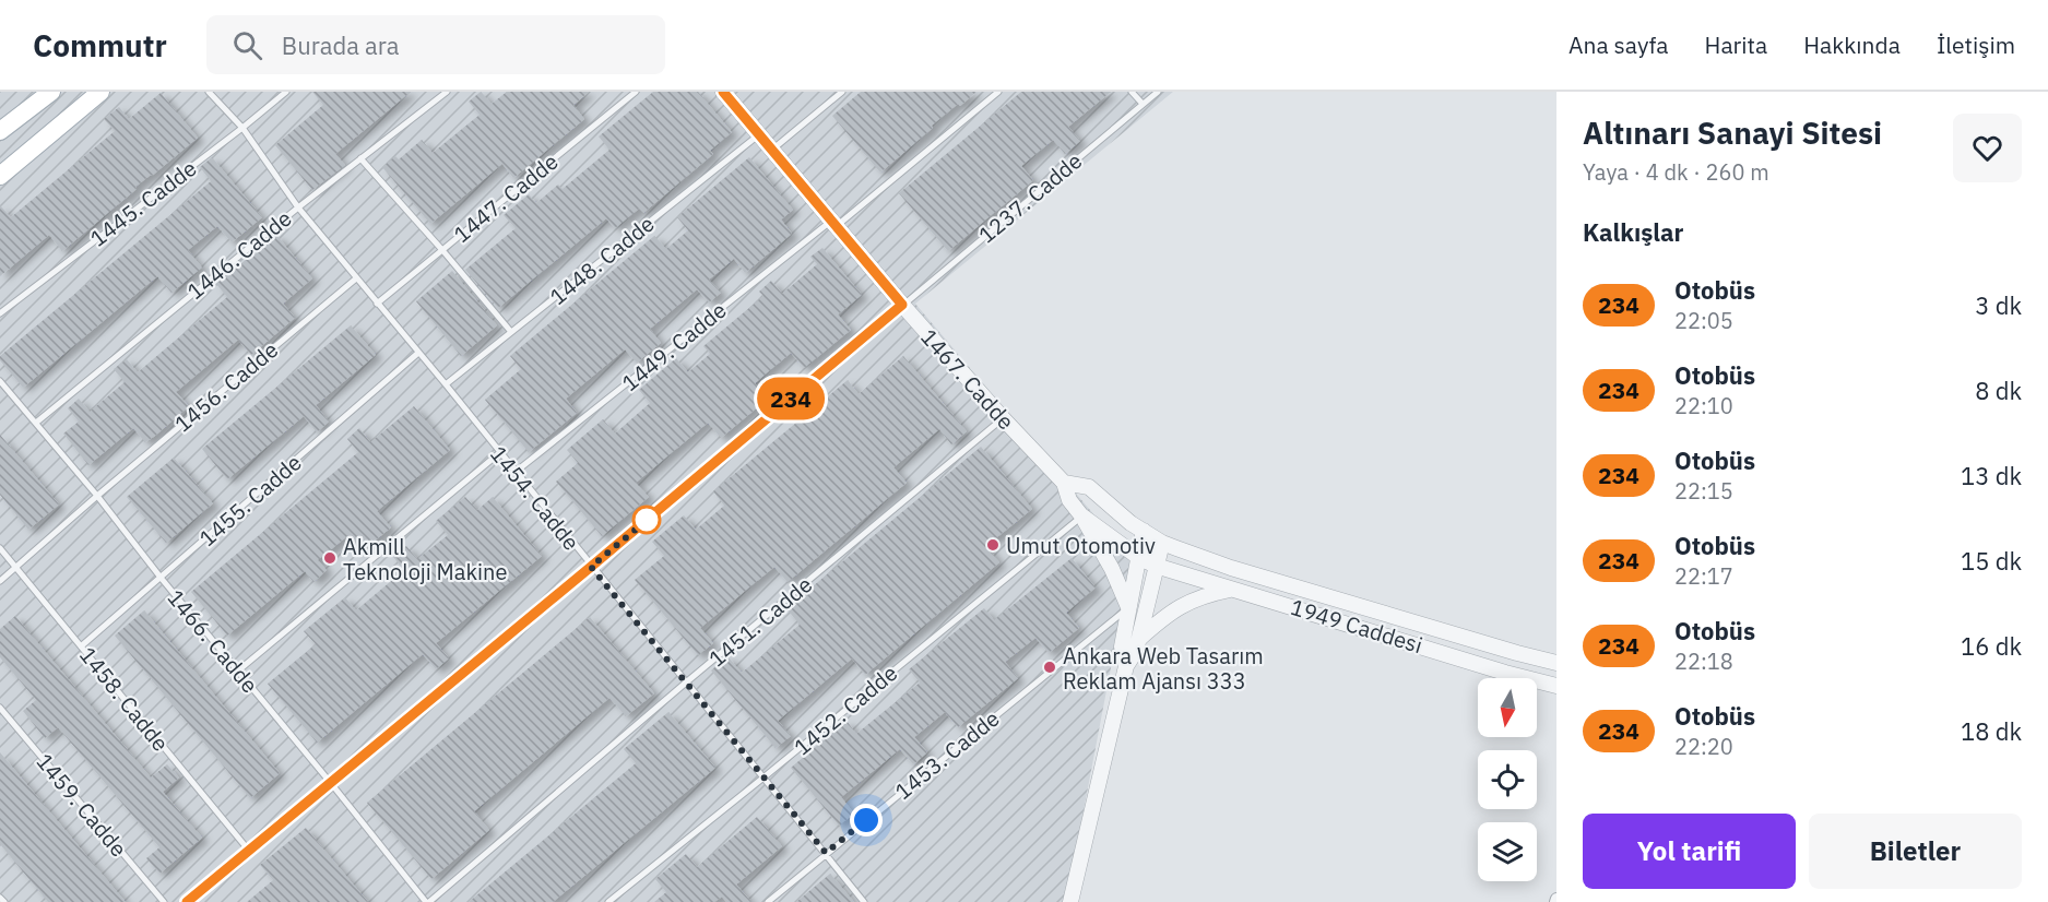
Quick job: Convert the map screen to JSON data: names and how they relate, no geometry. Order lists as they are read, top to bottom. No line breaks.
{"streets":{"street":["1467. Cadde","1949 Caddesi"],"lane":["1447. Cadde","1237. Cadde","1445. Cadde","1446. Cadde","1448. Cadde","1449. Cadde","1456. Cadde","1454. Cadde","1455. Cadde","1451. Cadde","1466. Cadde","1458. Cadde","1452. Cadde","1453. Cadde","1459. Cadde"]},"crossings":[["1447. Cadde","1454. Cadde"],["1237. Cadde","1467. Cadde"],["1237. Cadde","1454. Cadde"],["1237. Cadde","1466. Cadde"],["1237. Cadde","1458. Cadde"],["1445. Cadde","1454. Cadde"],["1446. Cadde","1454. Cadde"],["1446. Cadde","1466. Cadde"],["1448. Cadde","1467. Cadde"],["1448. Cadde","1454. Cadde"],["1449. Cadde","1467. Cadde"],["1449. Cadde","1454. Cadde"],["1467. Cadde","1451. Cadde"],["1467. Cadde","1949 Caddesi"],["1467. Cadde","1452. Cadde"],["1456. Cadde","1454. Cadde"],["1456. Cadde","1466. Cadde"],["1456. Cadde","1458. Cadde"],["1454. Cadde","1455. Cadde"],["1454. Cadde","1451. Cadde"],["1454. Cadde","1452. Cadde"],["1454. Cadde","1453. Cadde"],["1455. Cadde","1466. Cadde"],["1455. Cadde","1458. Cadde"],["1451. Cadde","1466. Cadde"]],"places":["Umut Otomotiv","Akmill Teknoloji Makine","Ankara Web Tasarım Reklam Ajansı 333"],"lines":["bus line 234"],"north":"bottom","page":{"header":"Commutr","search":"Burada ara","nav":["Ana sayfa","Harita","Hakkında","İletişim"],"on_map":"234","heading":[["Altınarı Sanayi Sitesi","Yaya · 4 dk · 260 m"],"Kalkışlar"],"list":[{"mark":"234","name":"Otobüs","note":"22:05","value":"3 dk"},{"mark":"234","name":"Otobüs","note":"22:10","value":"8 dk"},{"mark":"234","name":"Otobüs","note":"22:15","value":"13 dk"},{"mark":"234","name":"Otobüs","note":"22:17","value":"15 dk"},{"mark":"234","name":"Otobüs","note":"22:18","value":"16 dk"},{"mark":"234","name":"Otobüs","note":"22:20","value":"18 dk"}],"buttons":["Yol tarifi","Biletler"]}}
